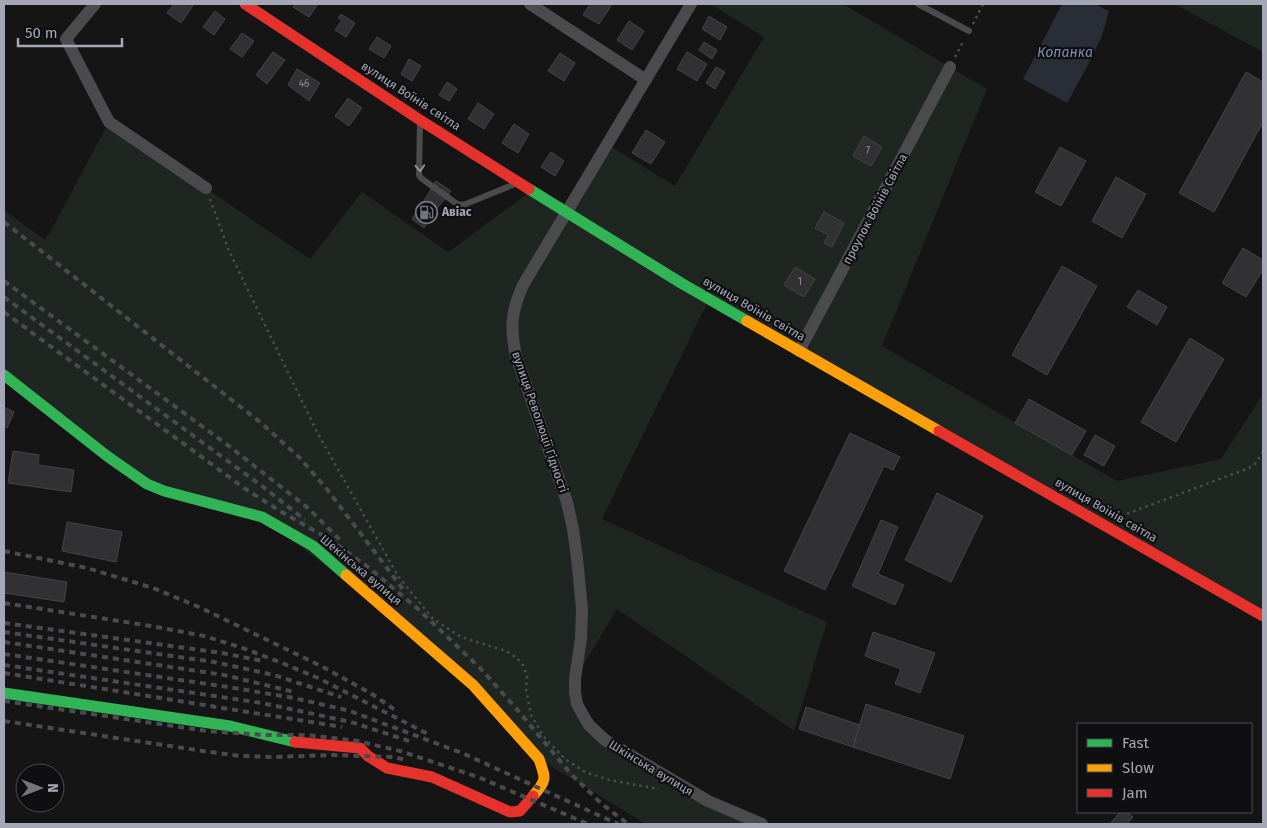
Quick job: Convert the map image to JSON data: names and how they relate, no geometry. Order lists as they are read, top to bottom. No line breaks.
{"streets":{"street":["вулиця Воїнів світла","проулок Воїнів Світла","вулиця Революції Гідності","Шекінська вулиця","Шкінська вулиця"]},"crossings":[["вулиця Воїнів світла","проулок Воїнів Світла"],["вулиця Воїнів світла","вулиця Революції Гідності"],["вулиця Революції Гідності","Шкінська вулиця"]],"water":["Копанка"],"places":{"fuel station":["Авіас"]},"house_numbers":["46","7","1"],"legend":["Fast","Slow","Jam"],"scale_bar":"50 m","north":"right"}
